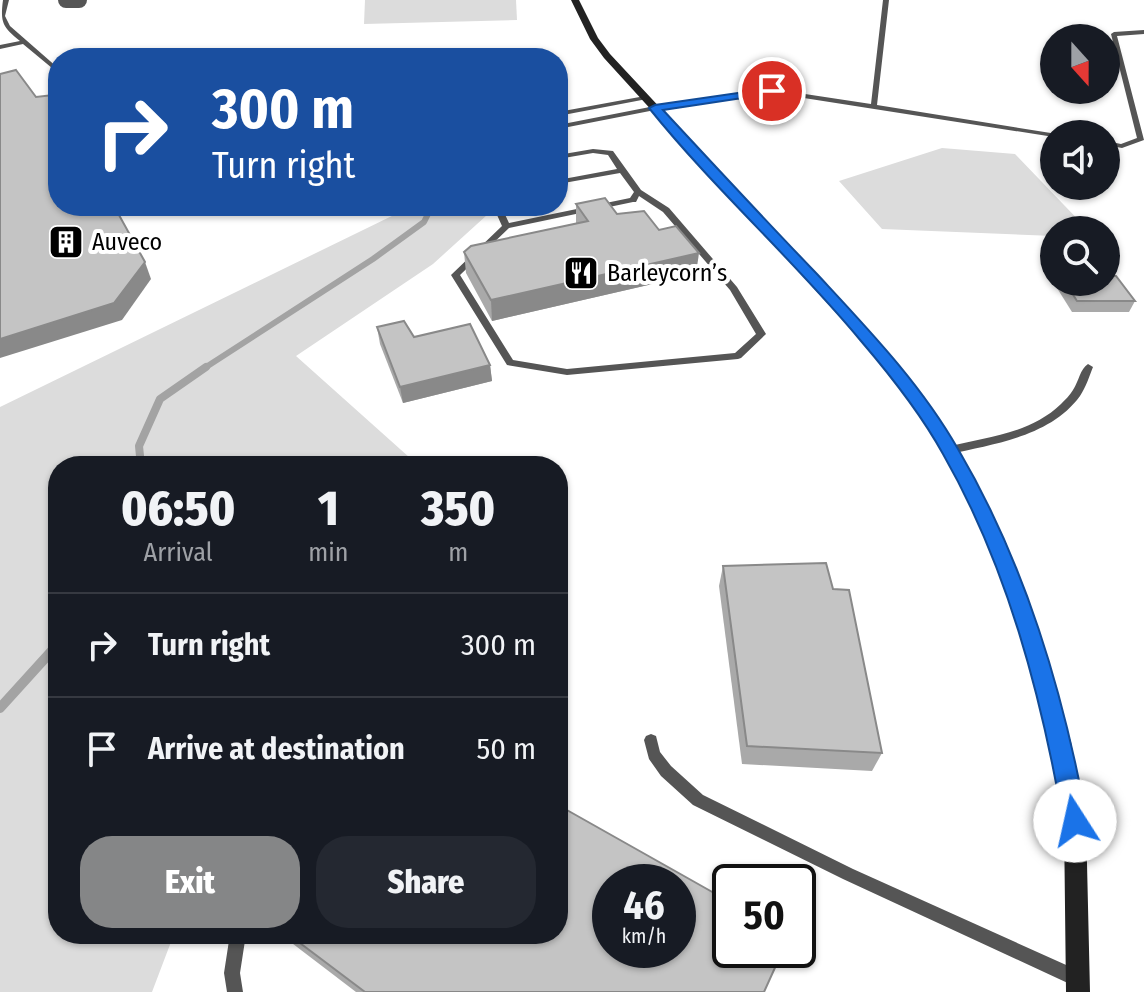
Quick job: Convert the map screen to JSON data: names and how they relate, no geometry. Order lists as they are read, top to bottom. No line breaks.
{"places":{"building":["Auveco"],"restaurant":["Barleycorn’s"]},"north":"bottom","page":{"turn":["300 m","Turn right"],"eta":["06:50","Arrival","1","min","350","m"],"list":[{"name":"Turn right","value":"300 m"},{"name":"Arrive at destination","value":"50 m"}],"buttons":["Exit","Share"],"speed":"46 km/h","limit":"50"}}
